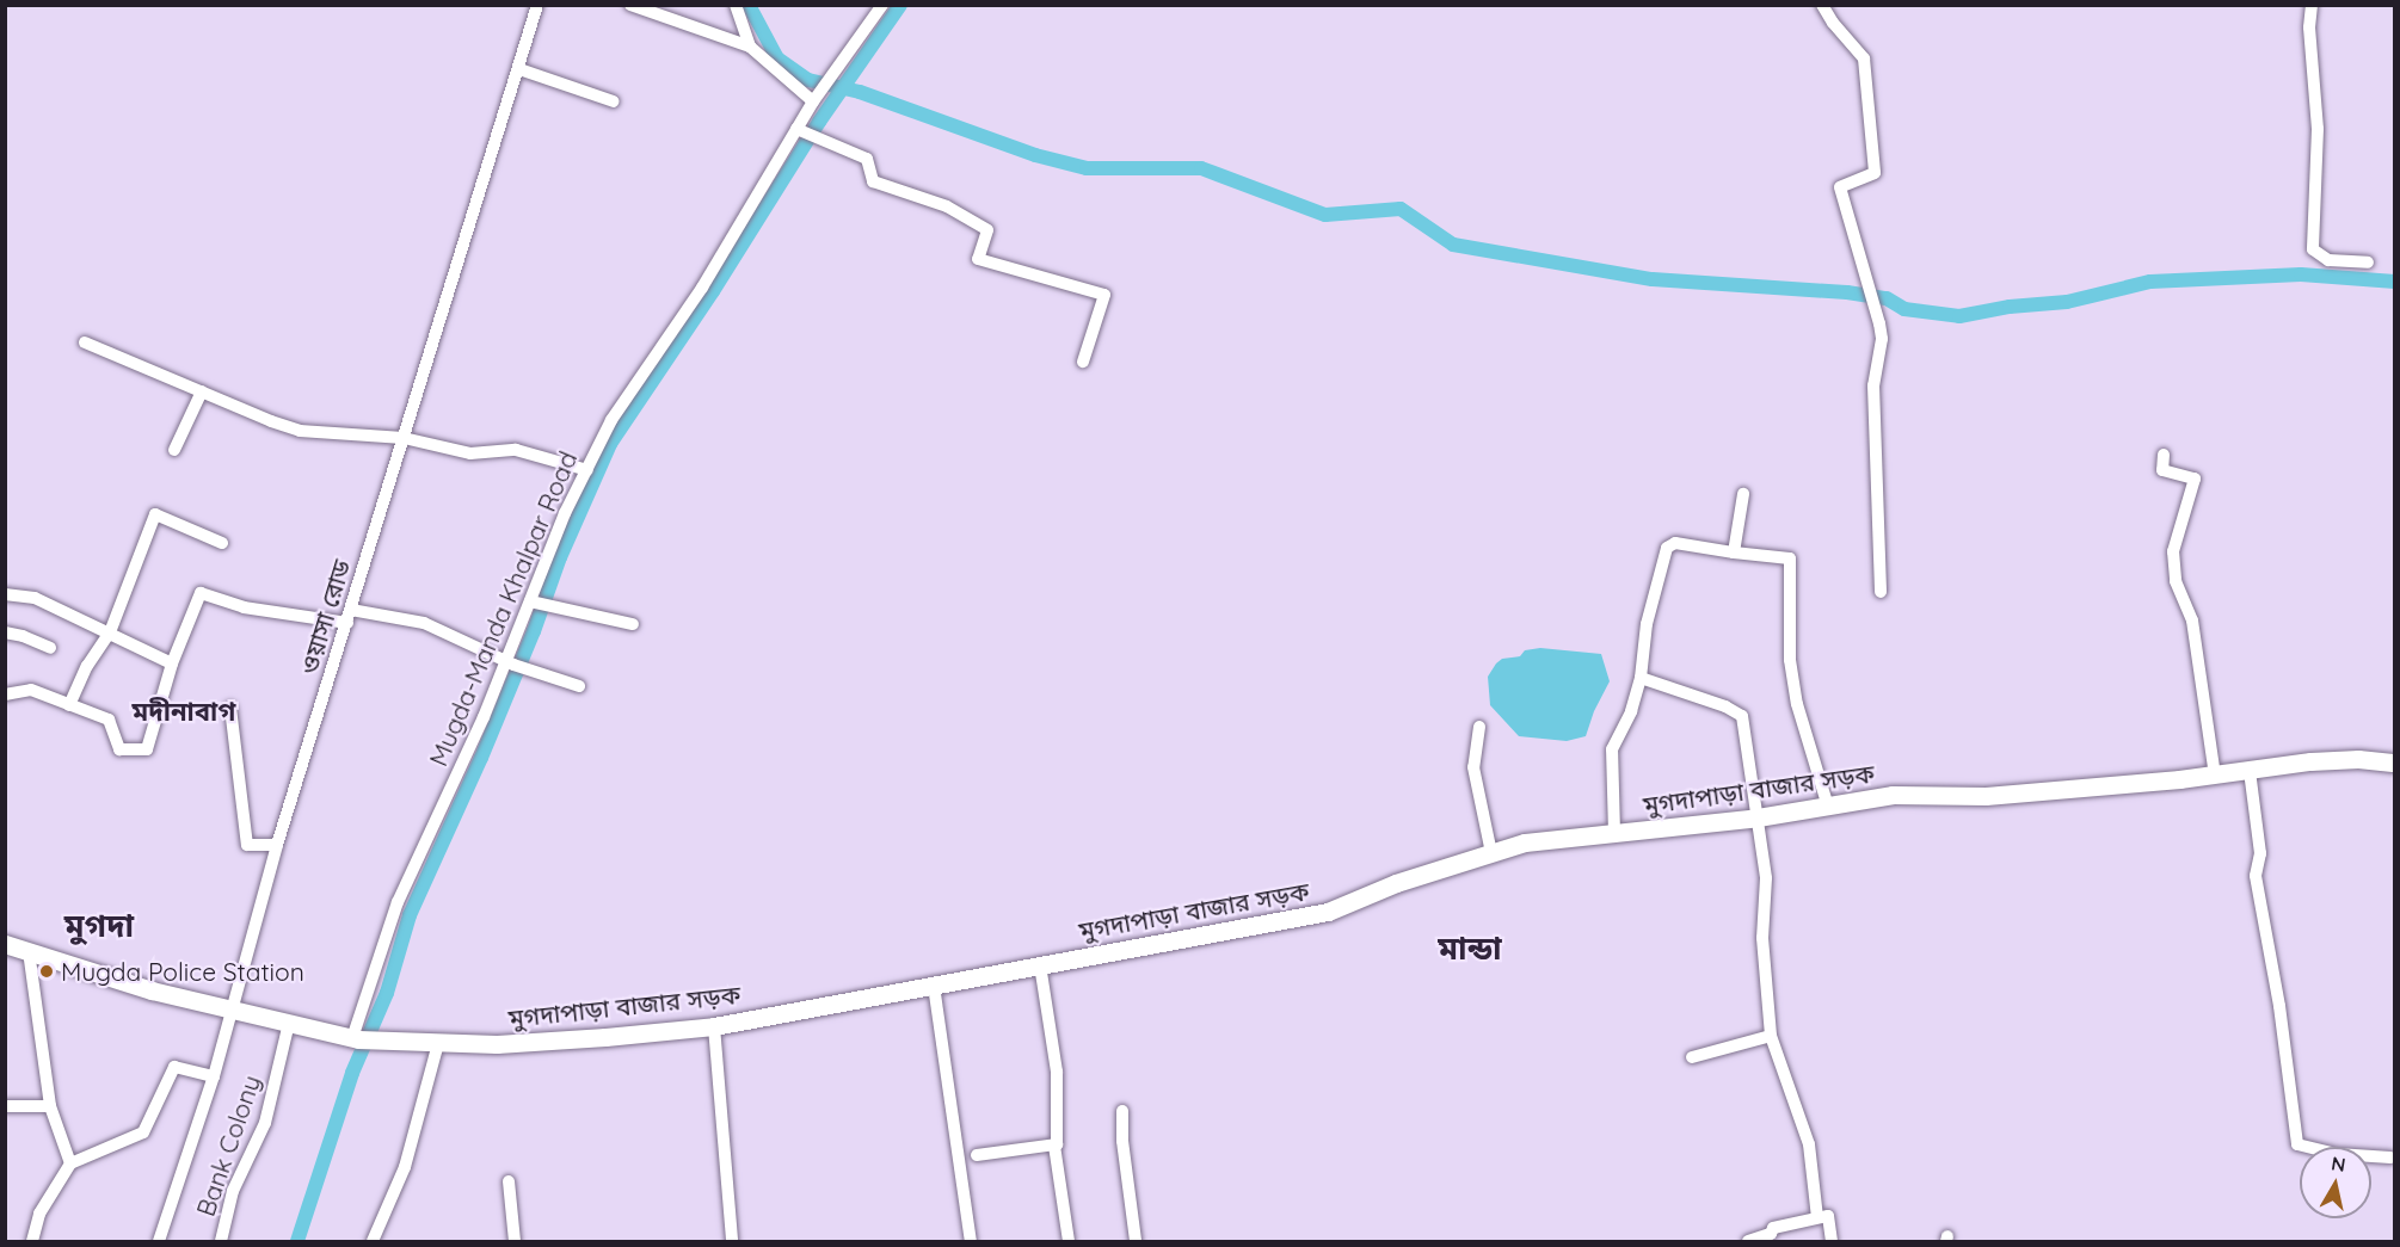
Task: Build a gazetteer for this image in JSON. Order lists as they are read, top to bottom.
{
  "streets": {
    "street": [
      "Mugda-Manda Khalpar Road",
      "ওয়াসা রোড",
      "মুগদাপাড়া বাজার সড়ক",
      "Bank Colony"
    ]
  },
  "crossings": [
    ["Mugda-Manda Khalpar Road", "মুগদাপাড়া বাজার সড়ক"],
    ["ওয়াসা রোড", "মুগদাপাড়া বাজার সড়ক"],
    ["মুগদাপাড়া বাজার সড়ক", "Bank Colony"]
  ],
  "districts": ["মদীনাবাগ", "মুগদা", "মান্ডা"],
  "places": ["Mugda Police Station"],
  "north": "top"
}
